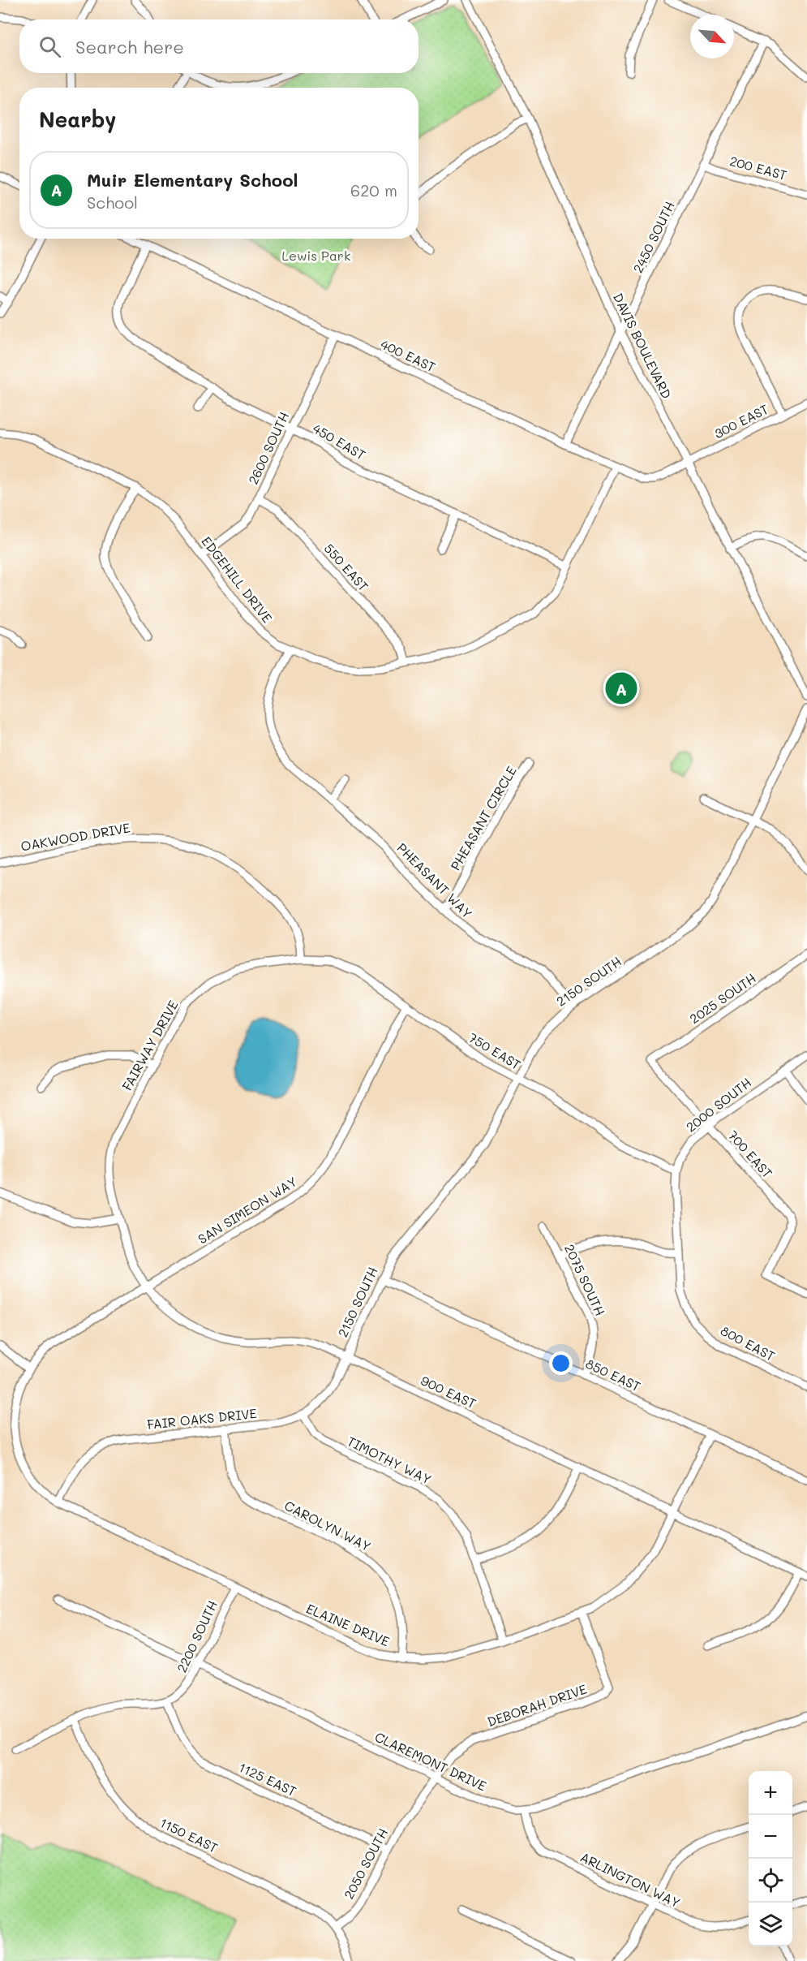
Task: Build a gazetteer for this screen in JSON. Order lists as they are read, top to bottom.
{
  "streets": {
    "street": [
      "200 EAST",
      "2450 SOUTH",
      "DAVIS BOULEVARD",
      "400 EAST",
      "300 EAST",
      "450 EAST",
      "2600 SOUTH",
      "550 EAST",
      "EDGEHILL DRIVE",
      "PHEASANT CIRCLE",
      "OAKWOOD DRIVE",
      "PHEASANT WAY",
      "2150 SOUTH",
      "2025 SOUTH",
      "FAIRWAY DRIVE",
      "750 EAST",
      "2000 SOUTH",
      "700 EAST",
      "SAN SIMEON WAY",
      "2075 SOUTH",
      "800 EAST",
      "850 EAST",
      "900 EAST",
      "FAIR OAKS DRIVE",
      "TIMOTHY WAY",
      "CAROLYN WAY",
      "ELAINE DRIVE",
      "2200 SOUTH",
      "DEBORAH DRIVE",
      "CLAREMONT DRIVE",
      "1125 EAST",
      "1150 EAST",
      "2050 SOUTH",
      "ARLINGTON WAY"
    ]
  },
  "crossings": [
    ["200 EAST", "2450 SOUTH"],
    ["2450 SOUTH", "DAVIS BOULEVARD"],
    ["2450 SOUTH", "400 EAST"],
    ["DAVIS BOULEVARD", "400 EAST"],
    ["DAVIS BOULEVARD", "300 EAST"],
    ["400 EAST", "300 EAST"],
    ["400 EAST", "450 EAST"],
    ["400 EAST", "2600 SOUTH"],
    ["400 EAST", "EDGEHILL DRIVE"],
    ["450 EAST", "2600 SOUTH"],
    ["450 EAST", "EDGEHILL DRIVE"],
    ["2600 SOUTH", "550 EAST"],
    ["2600 SOUTH", "EDGEHILL DRIVE"],
    ["550 EAST", "EDGEHILL DRIVE"],
    ["EDGEHILL DRIVE", "PHEASANT WAY"],
    ["PHEASANT CIRCLE", "PHEASANT WAY"],
    ["OAKWOOD DRIVE", "FAIRWAY DRIVE"],
    ["OAKWOOD DRIVE", "750 EAST"],
    ["PHEASANT WAY", "2150 SOUTH"],
    ["2150 SOUTH", "750 EAST"],
    ["2150 SOUTH", "850 EAST"],
    ["2150 SOUTH", "900 EAST"],
    ["2150 SOUTH", "FAIR OAKS DRIVE"],
    ["2025 SOUTH", "700 EAST"],
    ["FAIRWAY DRIVE", "750 EAST"],
    ["FAIRWAY DRIVE", "900 EAST"],
    ["750 EAST", "2000 SOUTH"],
    ["750 EAST", "SAN SIMEON WAY"],
    ["2000 SOUTH", "700 EAST"],
    ["2000 SOUTH", "800 EAST"],
    ["SAN SIMEON WAY", "900 EAST"],
    ["SAN SIMEON WAY", "ELAINE DRIVE"],
    ["2075 SOUTH", "850 EAST"],
    ["850 EAST", "ELAINE DRIVE"],
    ["900 EAST", "FAIR OAKS DRIVE"],
    ["900 EAST", "ELAINE DRIVE"],
    ["FAIR OAKS DRIVE", "TIMOTHY WAY"],
    ["FAIR OAKS DRIVE", "CAROLYN WAY"],
    ["FAIR OAKS DRIVE", "ELAINE DRIVE"],
    ["TIMOTHY WAY", "ELAINE DRIVE"],
    ["CAROLYN WAY", "ELAINE DRIVE"],
    ["ELAINE DRIVE", "2200 SOUTH"],
    ["ELAINE DRIVE", "DEBORAH DRIVE"],
    ["2200 SOUTH", "CLAREMONT DRIVE"],
    ["2200 SOUTH", "1125 EAST"],
    ["DEBORAH DRIVE", "CLAREMONT DRIVE"],
    ["DEBORAH DRIVE", "2050 SOUTH"],
    ["CLAREMONT DRIVE", "2050 SOUTH"],
    ["CLAREMONT DRIVE", "ARLINGTON WAY"],
    ["1125 EAST", "2050 SOUTH"],
    ["1150 EAST", "2050 SOUTH"]
  ],
  "parks": ["Lewis Park"],
  "north": "bottom right",
  "page": {
    "search": "Search here",
    "heading": "Nearby",
    "list": [
      {
        "mark": "A",
        "name": "Muir Elementary School",
        "note": "School",
        "value": "620 m"
      }
    ],
    "pins": "A",
    "map_buttons": ["+", "−"]
  }
}
